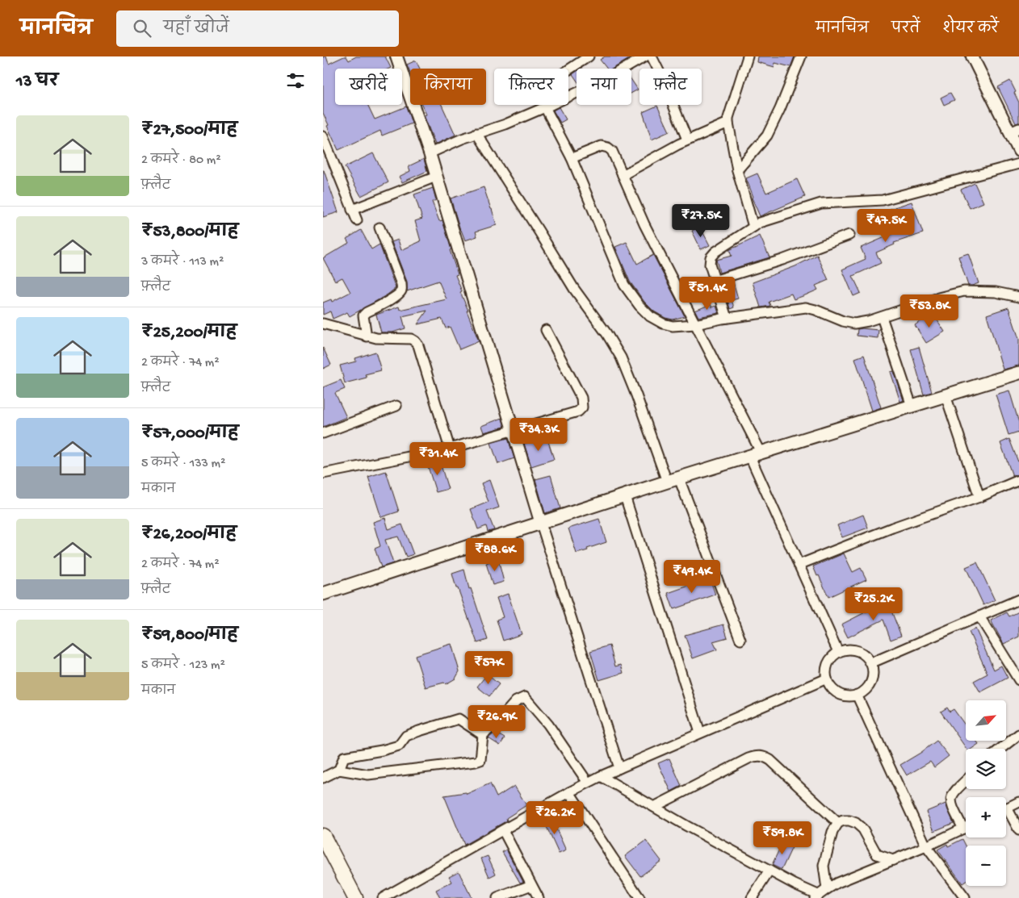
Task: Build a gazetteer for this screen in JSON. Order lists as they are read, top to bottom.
{
  "north": "top right",
  "page": {
    "header": "मानचित्र",
    "search": "यहाँ खोजें",
    "nav": ["मानचित्र", "परतें", "शेयर करें"],
    "heading": "13 घर",
    "chip": [
      "खरीदें",
      "किराया",
      "फ़िल्टर",
      "नया",
      "फ़्लैट"
    ],
    "list": [
      {
        "name": "₹27,500/माह",
        "note": "2 कमरे · 80 m² · फ़्लैट"
      },
      {
        "name": "₹53,800/माह",
        "note": "3 कमरे · 113 m² · फ़्लैट"
      },
      {
        "name": "₹25,200/माह",
        "note": "2 कमरे · 74 m² · फ़्लैट"
      },
      {
        "name": "₹57,000/माह",
        "note": "5 कमरे · 133 m² · मकान"
      },
      {
        "name": "₹26,200/माह",
        "note": "2 कमरे · 74 m² · फ़्लैट"
      },
      {
        "name": "₹59,800/माह",
        "note": "5 कमरे · 123 m² · मकान"
      }
    ],
    "price": [
      "₹27.5K",
      "₹47.5K",
      "₹51.4K",
      "₹53.8K",
      "₹34.3K",
      "₹31.4K",
      "₹88.6K",
      "₹49.4K",
      "₹25.2K",
      "₹57K",
      "₹26.9K",
      "₹26.2K",
      "₹59.8K"
    ],
    "map_buttons": ["+", "−"]
  }
}
